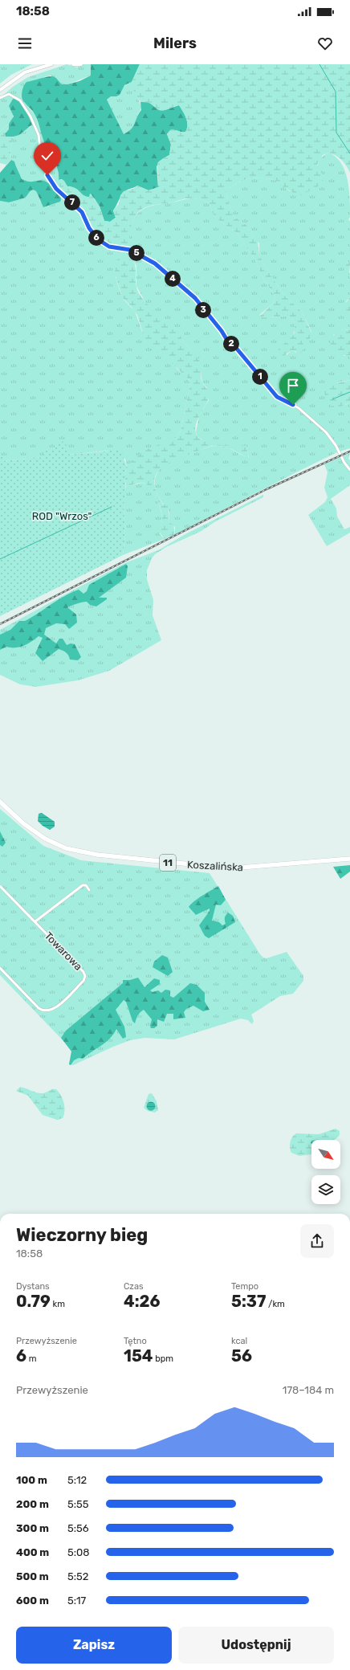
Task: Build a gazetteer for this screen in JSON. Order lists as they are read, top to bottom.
{
  "streets": {
    "highway": ["11", "Koszalińska"],
    "street": ["Towarowa"]
  },
  "parks": ["ROD \"Wrzos\""],
  "north": "bottom right",
  "page": {
    "status": "18:58",
    "header": "Milers",
    "pins": [
      "7",
      "6",
      "5",
      "4",
      "3",
      "2",
      "1"
    ],
    "heading": ["Wieczorny bieg", "18:58"],
    "stats": [
      ["Dystans", "0.79 km"],
      ["Czas", "4:26"],
      ["Tempo", "5:37 /km"],
      ["Przewyższenie", "6 m"],
      ["Tętno", "154 bpm"],
      ["kcal", "56"]
    ],
    "chart": ["Przewyższenie", "178–184 m"],
    "list": [
      {
        "name": "100 m",
        "note": "5:12"
      },
      {
        "name": "200 m",
        "note": "5:55"
      },
      {
        "name": "300 m",
        "note": "5:56"
      },
      {
        "name": "400 m",
        "note": "5:08"
      },
      {
        "name": "500 m",
        "note": "5:52"
      },
      {
        "name": "600 m",
        "note": "5:17"
      }
    ],
    "buttons": ["Zapisz", "Udostępnij"]
  }
}
